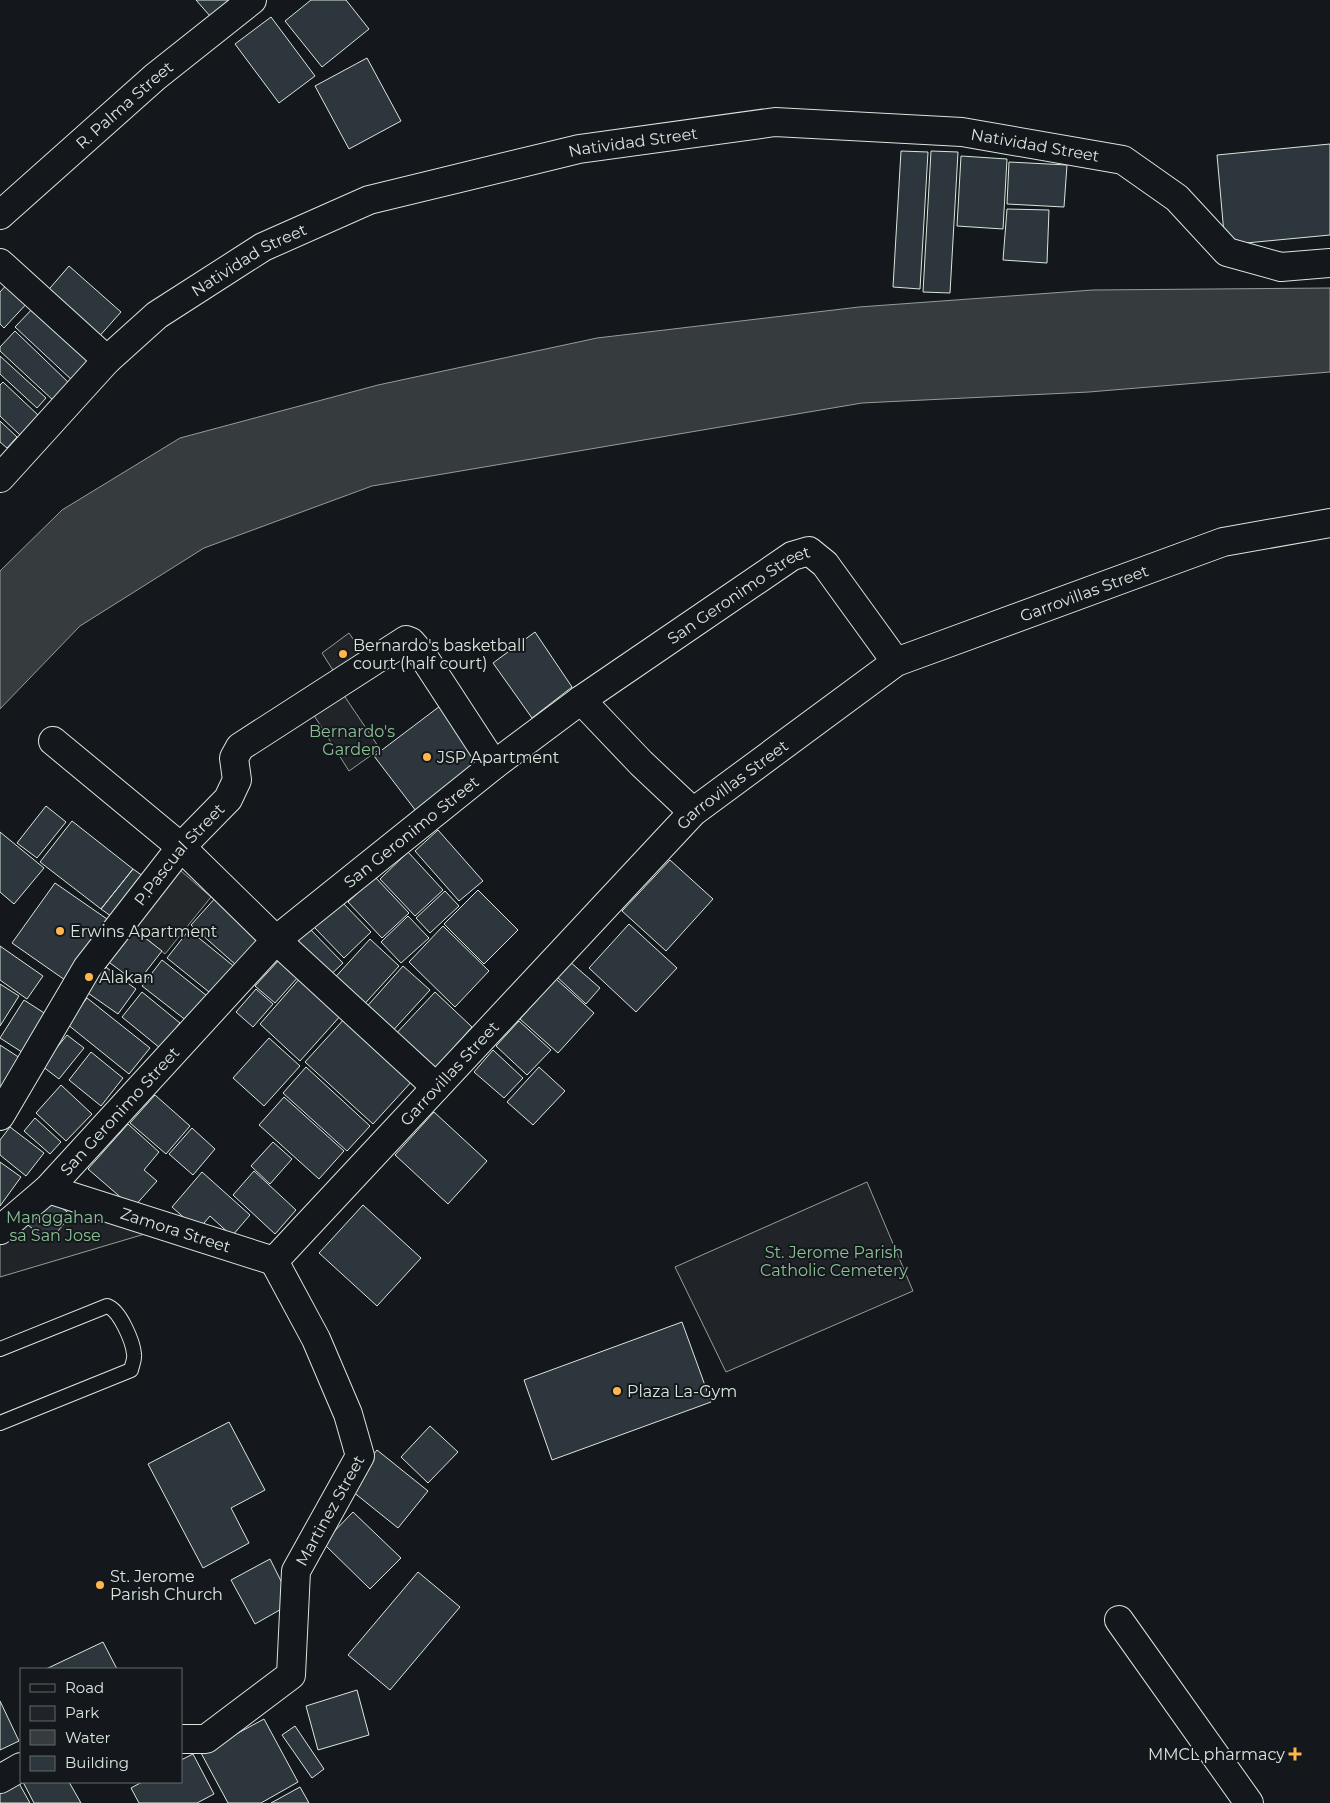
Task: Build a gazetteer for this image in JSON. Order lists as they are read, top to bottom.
{
  "streets": {
    "street": [
      "R. Palma Street",
      "Natividad Street",
      "Garrovillas Street",
      "San Geronimo Street",
      "P.Pascual Street",
      "Zamora Street",
      "Martinez Street"
    ]
  },
  "crossings": [
    ["Garrovillas Street", "San Geronimo Street"],
    ["Garrovillas Street", "Zamora Street"],
    ["Garrovillas Street", "Martinez Street"],
    ["San Geronimo Street", "P.Pascual Street"],
    ["San Geronimo Street", "Zamora Street"],
    ["Zamora Street", "Martinez Street"]
  ],
  "parks": ["Bernardo's Garden", "Manggahan sa San Jose", "St. Jerome Parish Catholic Cemetery"],
  "places": {
    "other": [
      "Bernardo's basketball court (half court)",
      "JSP Apartment",
      "Erwins Apartment",
      "Alakan",
      "Plaza La-Gym",
      "St. Jerome Parish Church"
    ],
    "health": ["MMCL pharmacy"]
  },
  "legend": [
    "Road",
    "Park",
    "Water",
    "Building"
  ]
}
